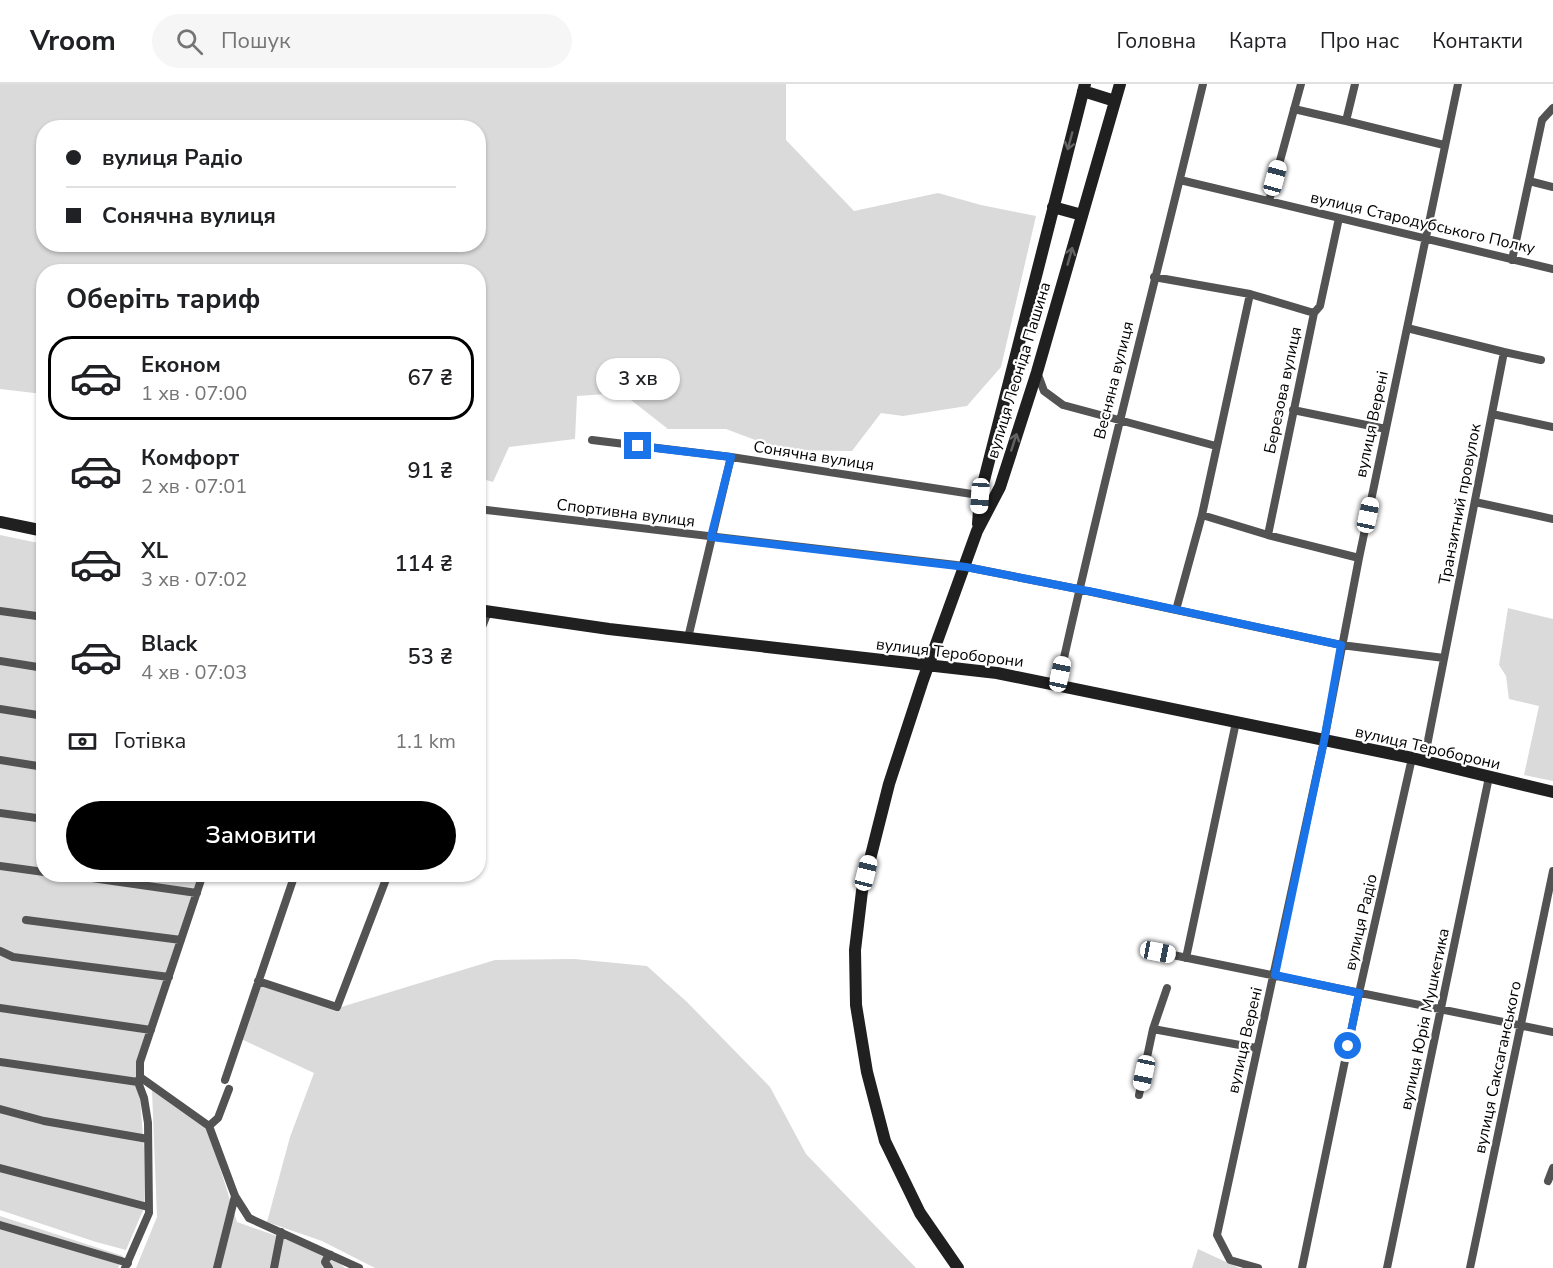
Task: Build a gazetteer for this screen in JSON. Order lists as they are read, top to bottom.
{
  "streets": {
    "main road": ["вулиця Леоніда Пашина", "вулиця Тероборони"],
    "street": [
      "вулиця Стародубського Полку",
      "Весняна вулиця",
      "Березова вулиця",
      "вулиця Верені",
      "Сонячна вулиця",
      "Транзитний провулок",
      "Спортивна вулиця",
      "вулиця Радіо",
      "вулиця Юрія Мушкетика",
      "вулиця Саксаганського"
    ]
  },
  "crossings": [
    ["вулиця Стародубського Полку", "Весняна вулиця"],
    ["вулиця Стародубського Полку", "Березова вулиця"],
    ["вулиця Стародубського Полку", "вулиця Верені"],
    ["вулиця Леоніда Пашина", "Сонячна вулиця"],
    ["Весняна вулиця", "Спортивна вулиця"],
    ["Весняна вулиця", "вулиця Тероборони"],
    ["вулиця Верені", "Спортивна вулиця"],
    ["вулиця Верені", "вулиця Тероборони"],
    ["Транзитний провулок", "Спортивна вулиця"],
    ["Транзитний провулок", "вулиця Тероборони"],
    ["Транзитний провулок", "вулиця Радіо"],
    ["вулиця Тероборони", "вулиця Радіо"],
    ["вулиця Тероборони", "вулиця Юрія Мушкетика"]
  ],
  "page": {
    "header": "Vroom",
    "search": "Пошук",
    "nav": [
      "Головна",
      "Карта",
      "Про нас",
      "Контакти"
    ],
    "banner": ["вулиця Радіо", "Сонячна вулиця"],
    "heading": "Оберіть тариф",
    "list": [
      {
        "name": "Економ",
        "note": "1 хв · 07:00",
        "value": "67 ₴"
      },
      {
        "name": "Комфорт",
        "note": "2 хв · 07:01",
        "value": "91 ₴"
      },
      {
        "name": "XL",
        "note": "3 хв · 07:02",
        "value": "114 ₴"
      },
      {
        "name": "Black",
        "note": "4 хв · 07:03",
        "value": "53 ₴"
      }
    ],
    "bubble": "3 хв",
    "pay": ["Готівка", "1.1 km"],
    "buttons": "Замовити"
  }
}
